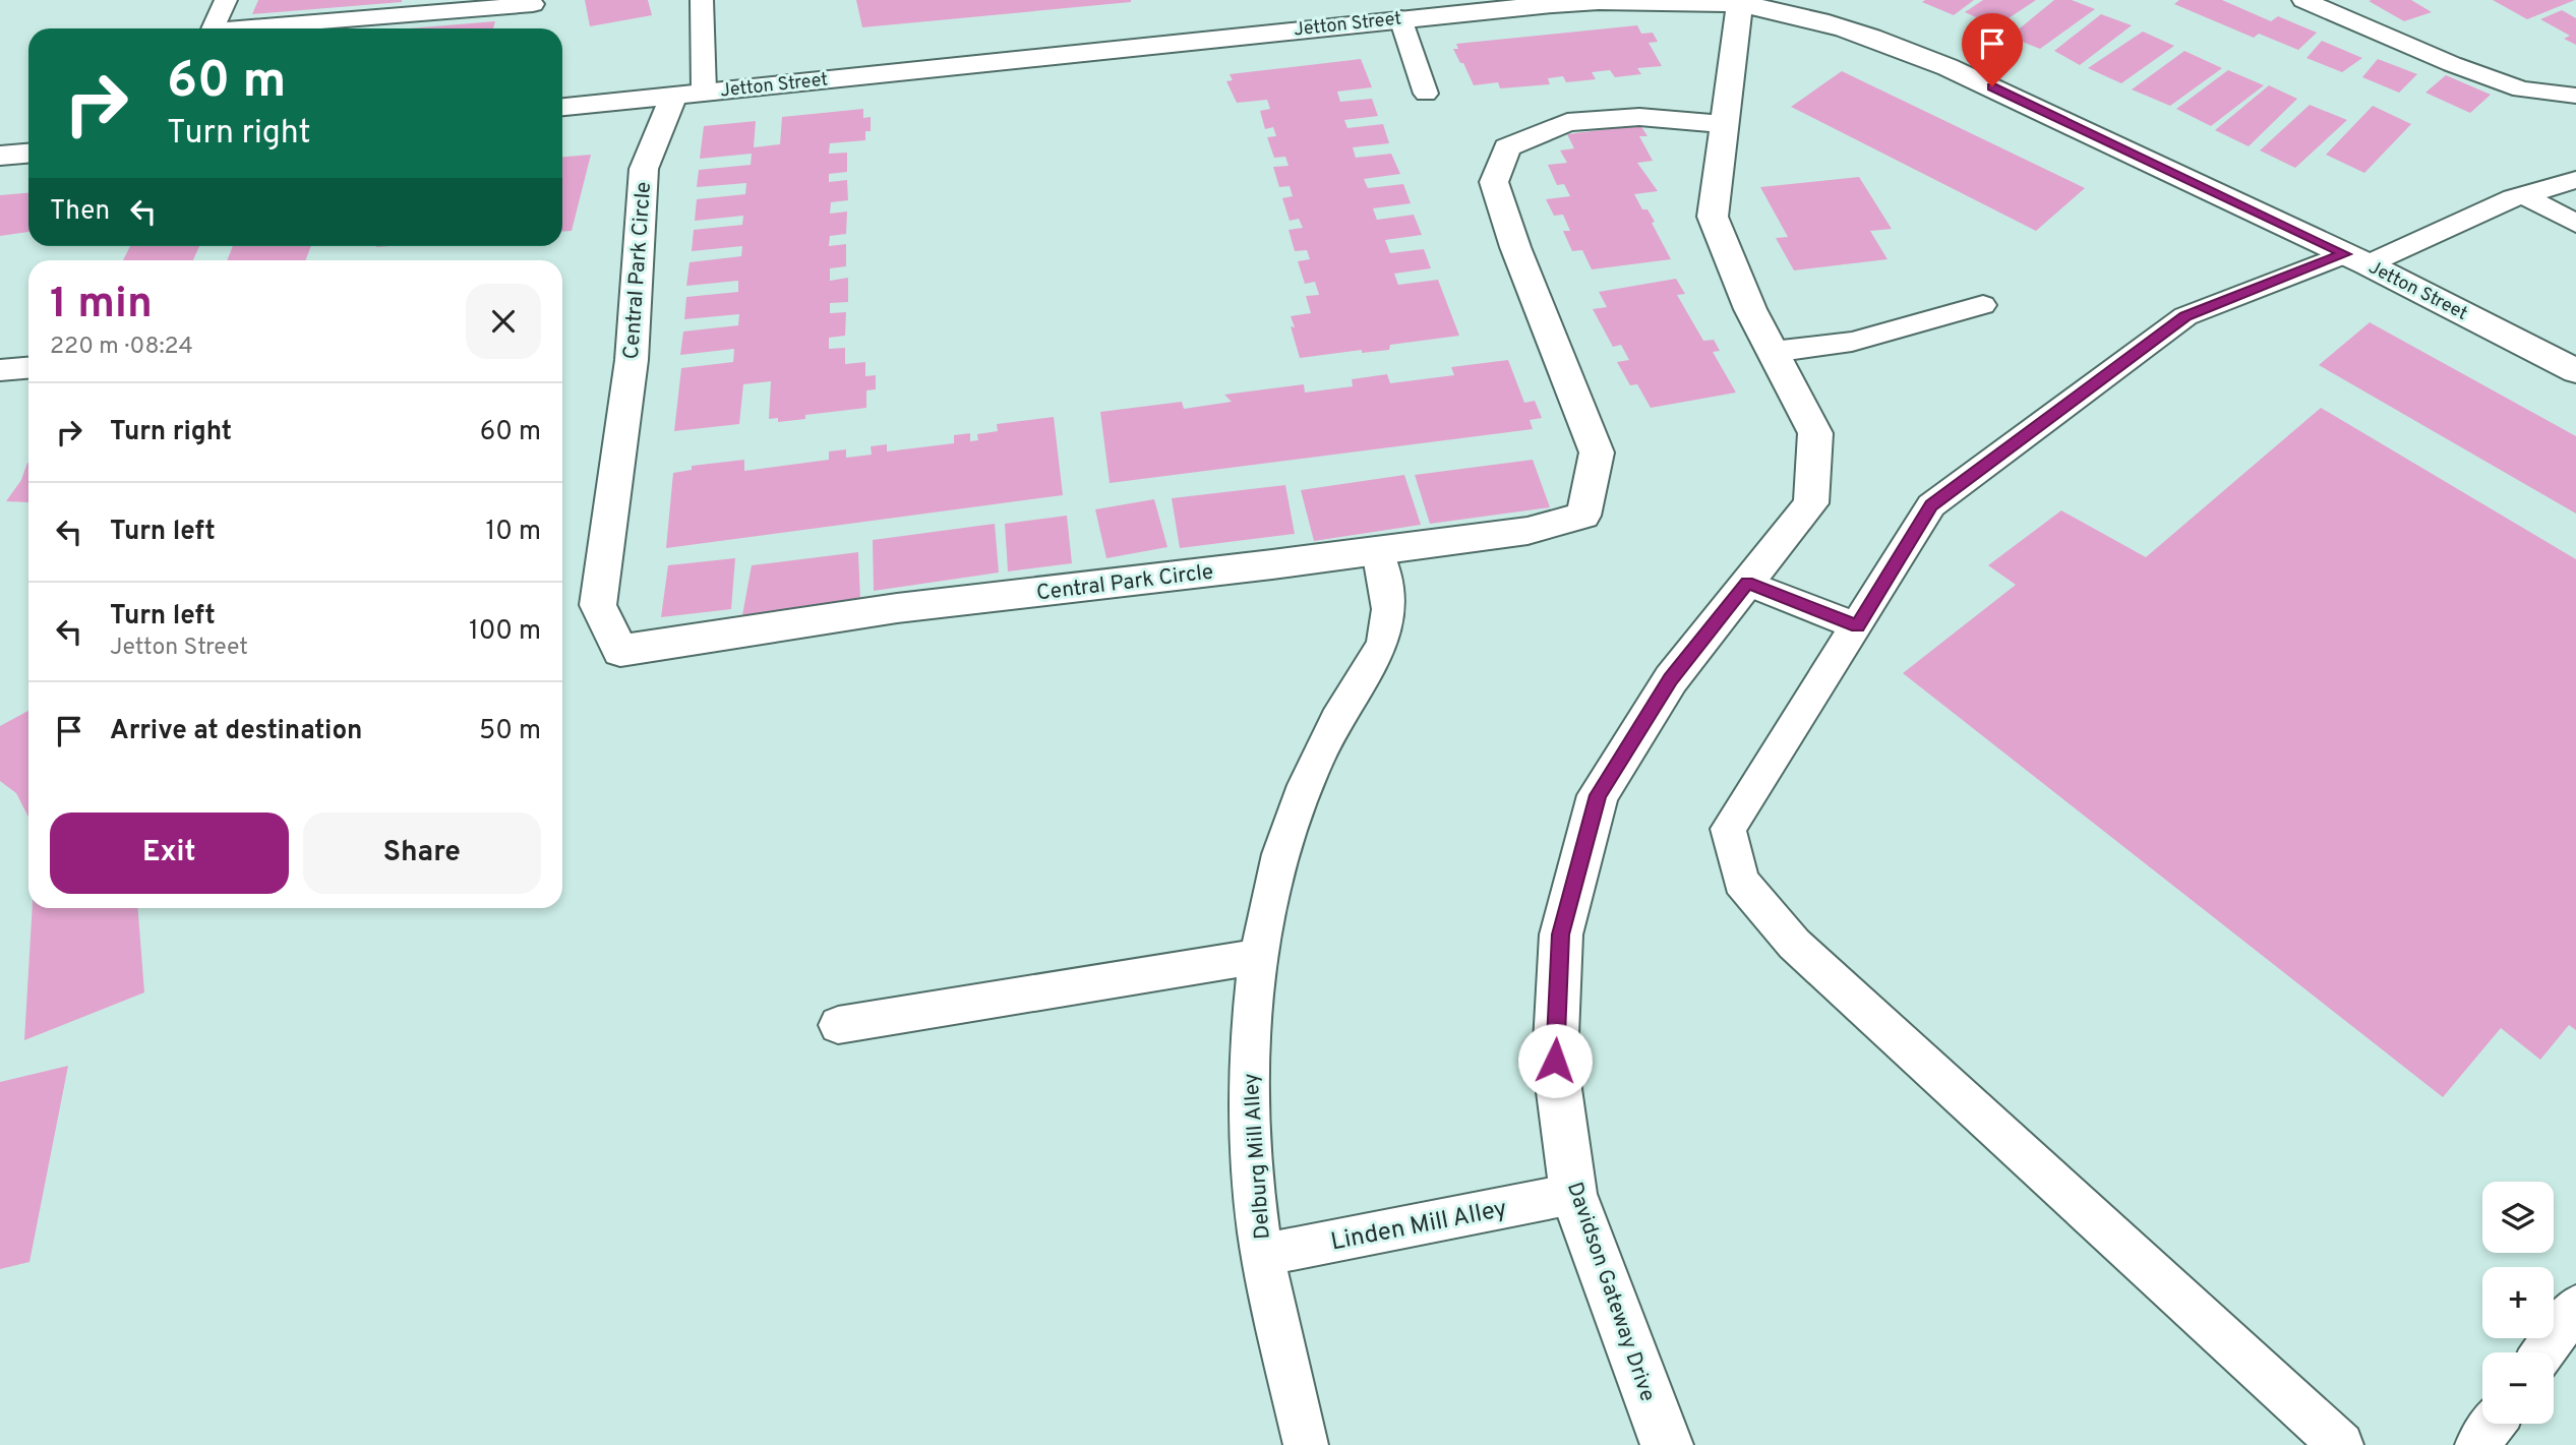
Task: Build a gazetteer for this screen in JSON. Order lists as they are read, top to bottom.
{
  "streets": {
    "street": ["Jetton Street", "Central Park Circle", "Davidson Gateway Drive"],
    "lane": ["Delburg Mill Alley", "Linden Mill Alley"]
  },
  "crossings": [
    ["Jetton Street", "Central Park Circle"],
    ["Jetton Street", "Davidson Gateway Drive"],
    ["Central Park Circle", "Delburg Mill Alley"],
    ["Central Park Circle", "Davidson Gateway Drive"],
    ["Delburg Mill Alley", "Linden Mill Alley"],
    ["Linden Mill Alley", "Davidson Gateway Drive"]
  ],
  "page": {
    "turn": ["60 m", "Turn right"],
    "then": "Then",
    "heading": ["1 min", "220 m · 08:24"],
    "list": [
      {
        "name": "Turn right",
        "value": "60 m"
      },
      {
        "name": "Turn left",
        "value": "10 m"
      },
      {
        "name": "Turn left",
        "note": "Jetton Street",
        "value": "100 m"
      },
      {
        "name": "Arrive at destination",
        "value": "50 m"
      }
    ],
    "buttons": ["Exit", "Share"],
    "map_buttons": ["+", "−"]
  }
}
